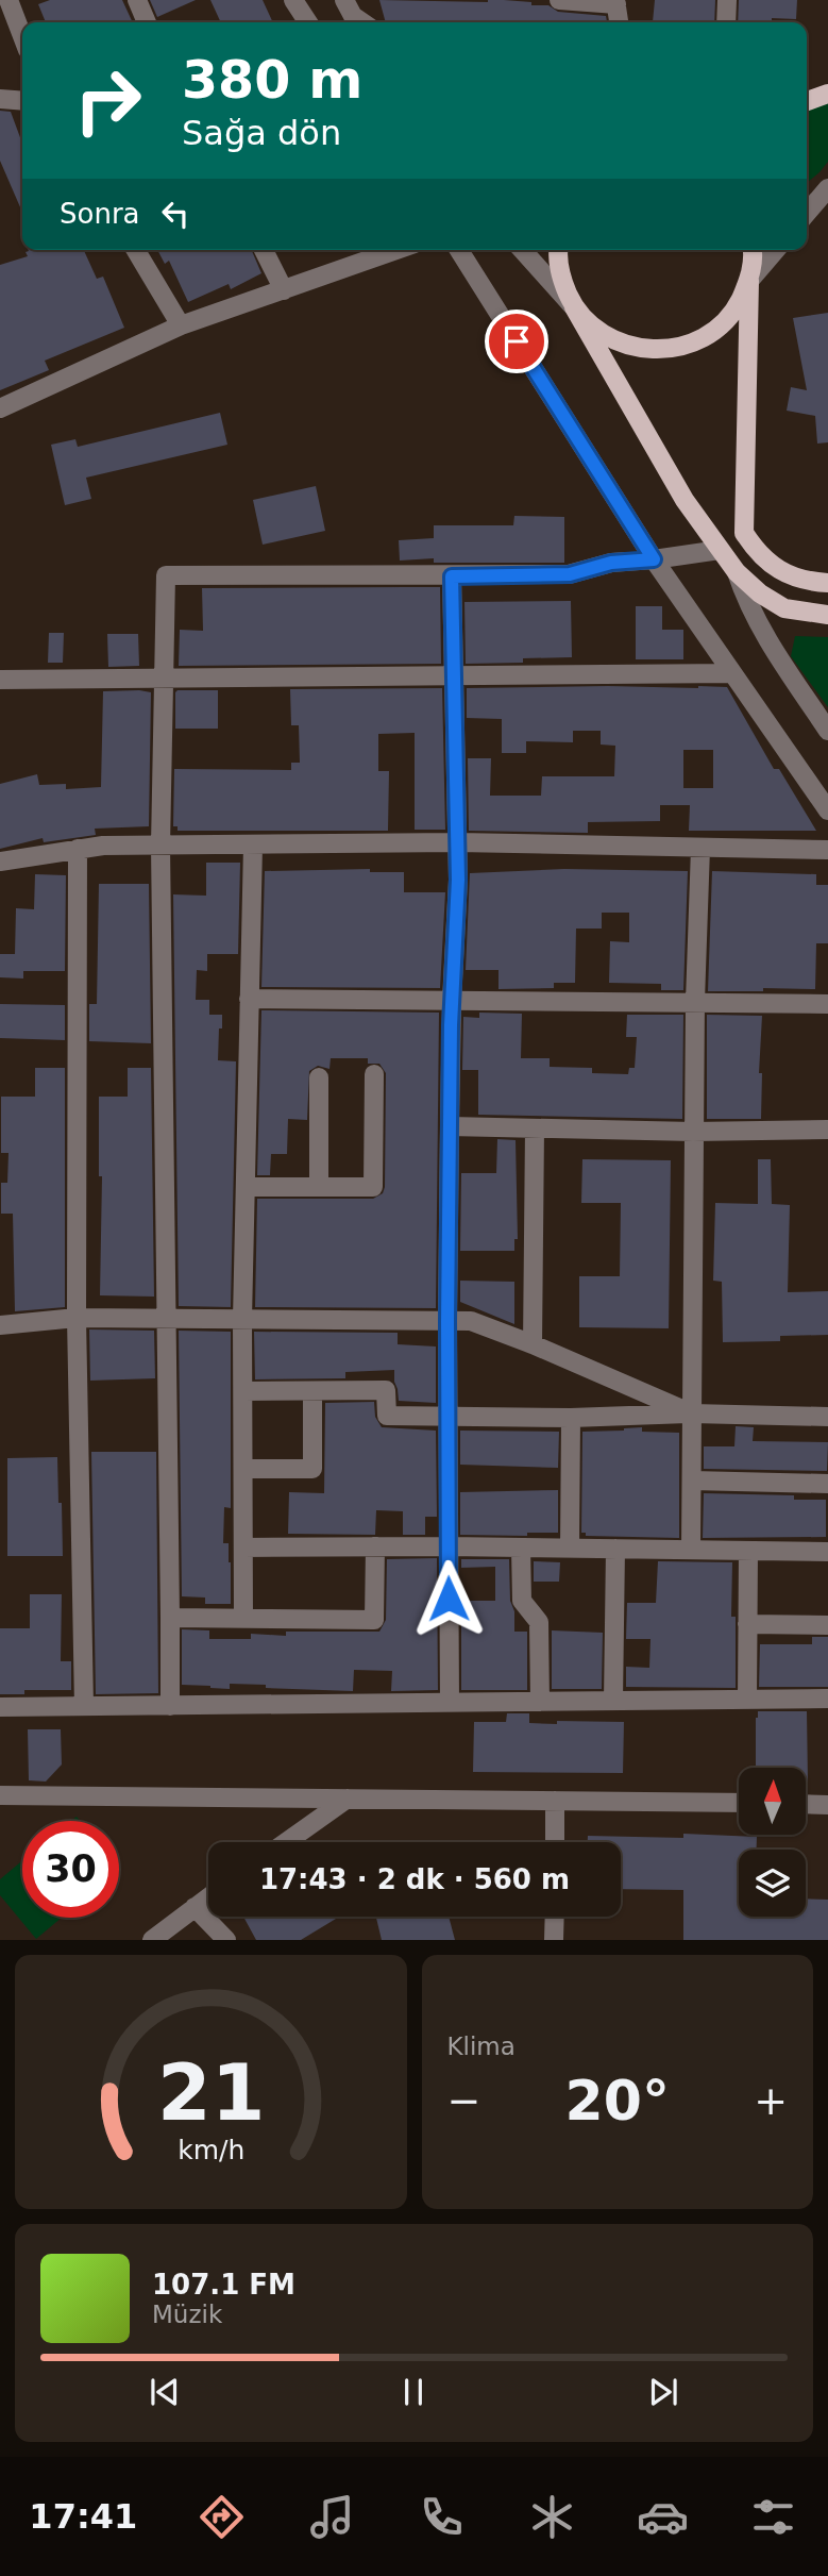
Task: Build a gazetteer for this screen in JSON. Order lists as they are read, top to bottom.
{
  "north": "top",
  "page": {
    "turn": ["380 m", "Sağa dön"],
    "then": "Sonra",
    "limit": "30",
    "trip": "17:43 · 2 dk · 560 m",
    "tile": "Klima",
    "heat": ["−", "20°", "+"],
    "song": ["107.1 FM", "Müzik"],
    "tabs": "17:41",
    "gauge": ["21", "km/h"]
  }
}
